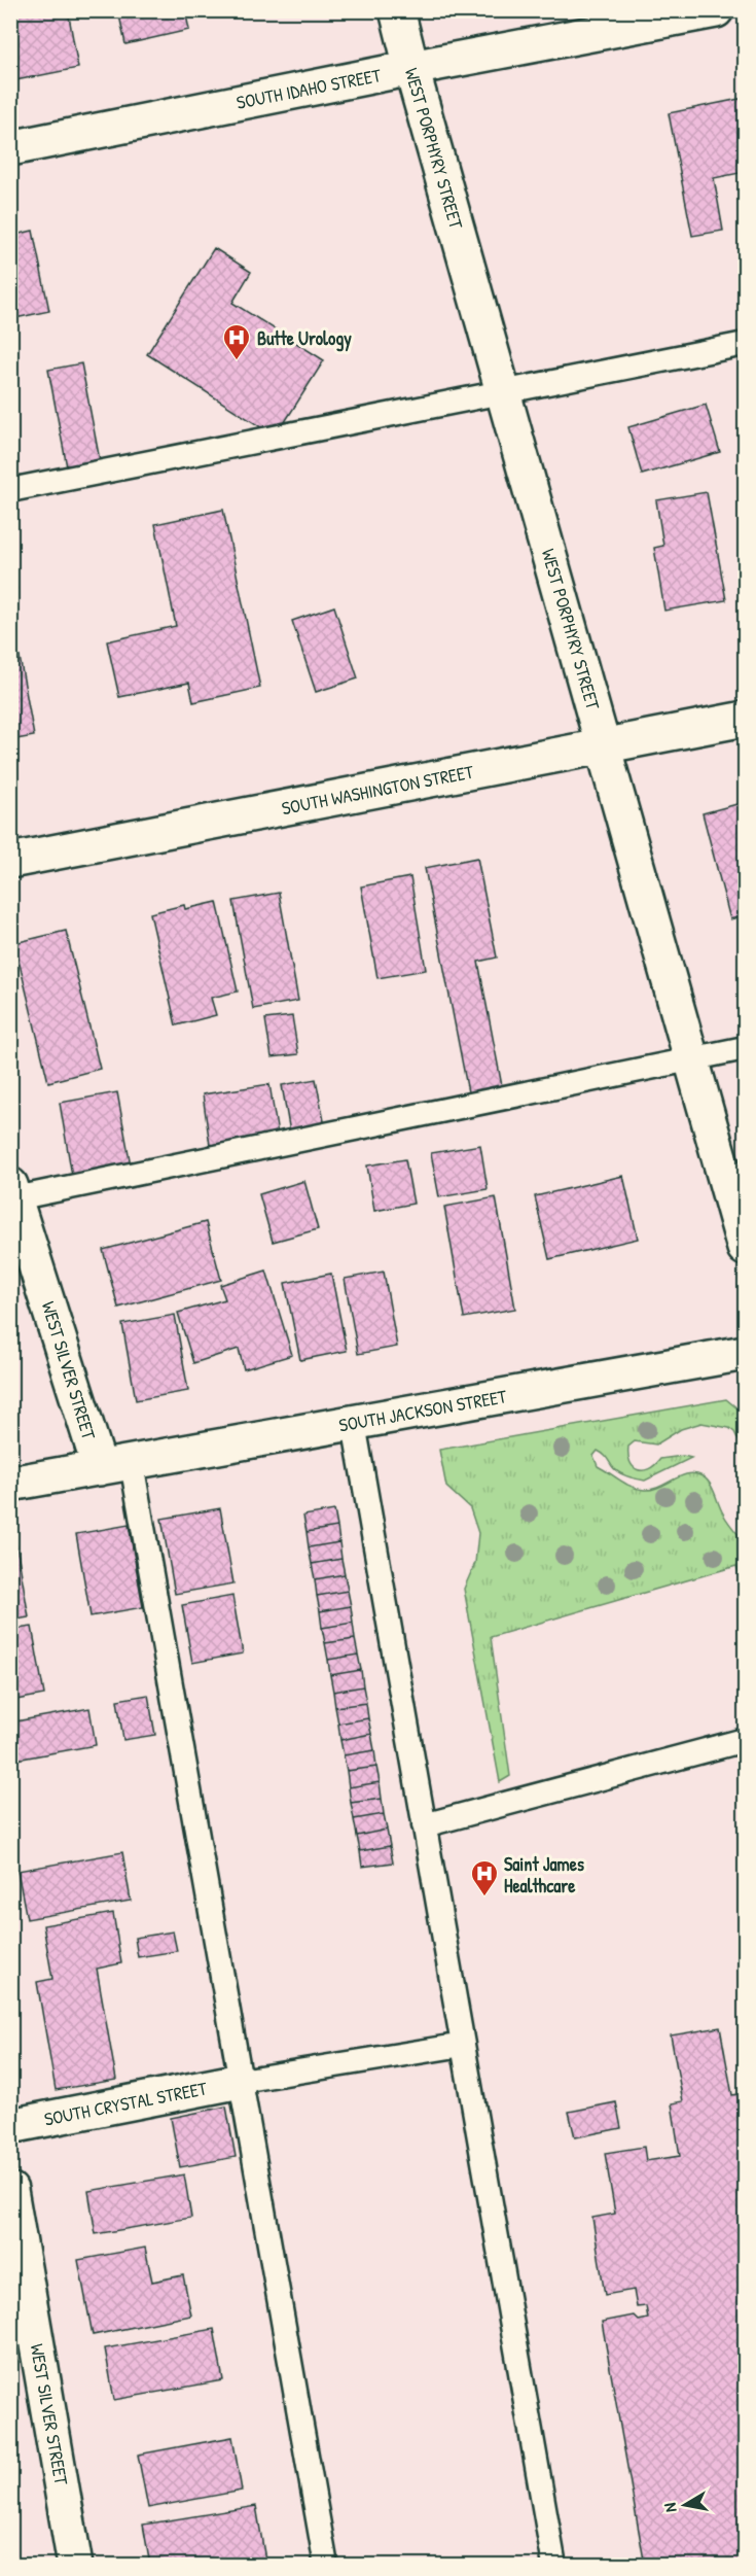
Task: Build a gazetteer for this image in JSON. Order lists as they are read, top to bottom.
{
  "streets": {
    "street": [
      "SOUTH IDAHO STREET",
      "WEST PORPHYRY STREET",
      "SOUTH WASHINGTON STREET",
      "WEST SILVER STREET",
      "SOUTH JACKSON STREET",
      "SOUTH CRYSTAL STREET"
    ]
  },
  "crossings": [
    ["SOUTH IDAHO STREET", "WEST PORPHYRY STREET"],
    ["WEST PORPHYRY STREET", "SOUTH WASHINGTON STREET"],
    ["WEST SILVER STREET", "SOUTH JACKSON STREET"]
  ],
  "places": {
    "hospital": ["Butte Urology", "Saint James Healthcare"]
  },
  "north": "left"
}
